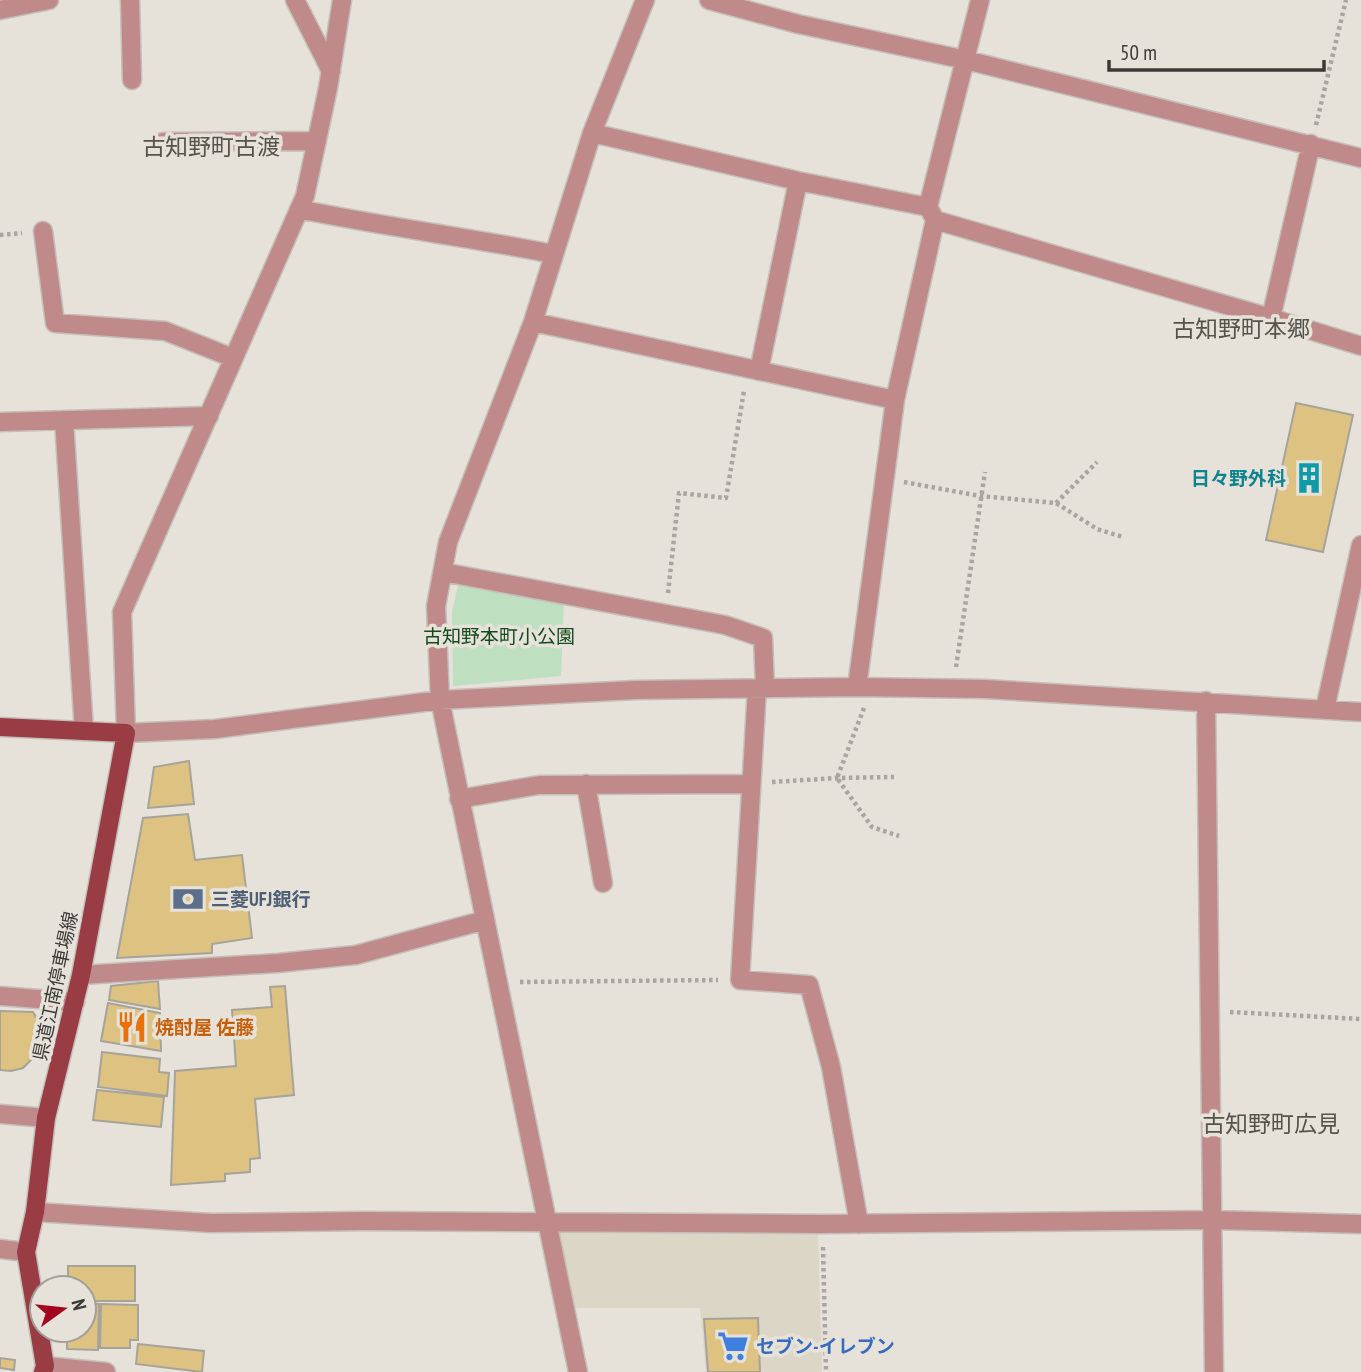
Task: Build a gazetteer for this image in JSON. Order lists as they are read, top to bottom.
{
  "streets": {
    "main road": ["県道江南停車場線"]
  },
  "districts": ["古知野町古渡", "古知野町本郷", "古知野町広見"],
  "parks": ["古知野本町小公園"],
  "places": {
    "building": ["日々野外科"],
    "bank": ["三菱UFJ銀行"],
    "restaurant": ["焼酎屋 佐藤"],
    "supermarket": ["セブン-イレブン"]
  },
  "scale_bar": "50 m",
  "north": "right"
}
